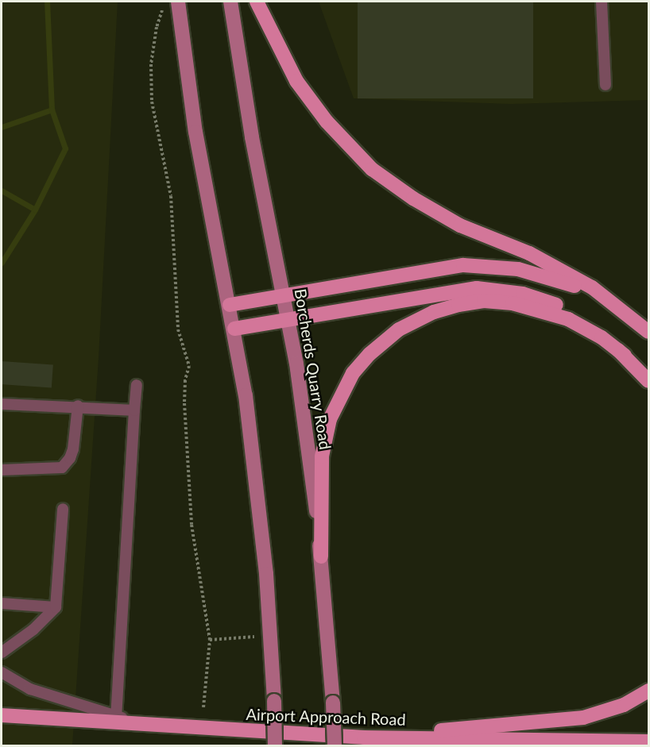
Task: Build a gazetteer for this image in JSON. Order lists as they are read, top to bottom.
{
  "streets": {
    "main road": ["Borcherds Quarry Road", "Airport Approach Road"]
  }
}
